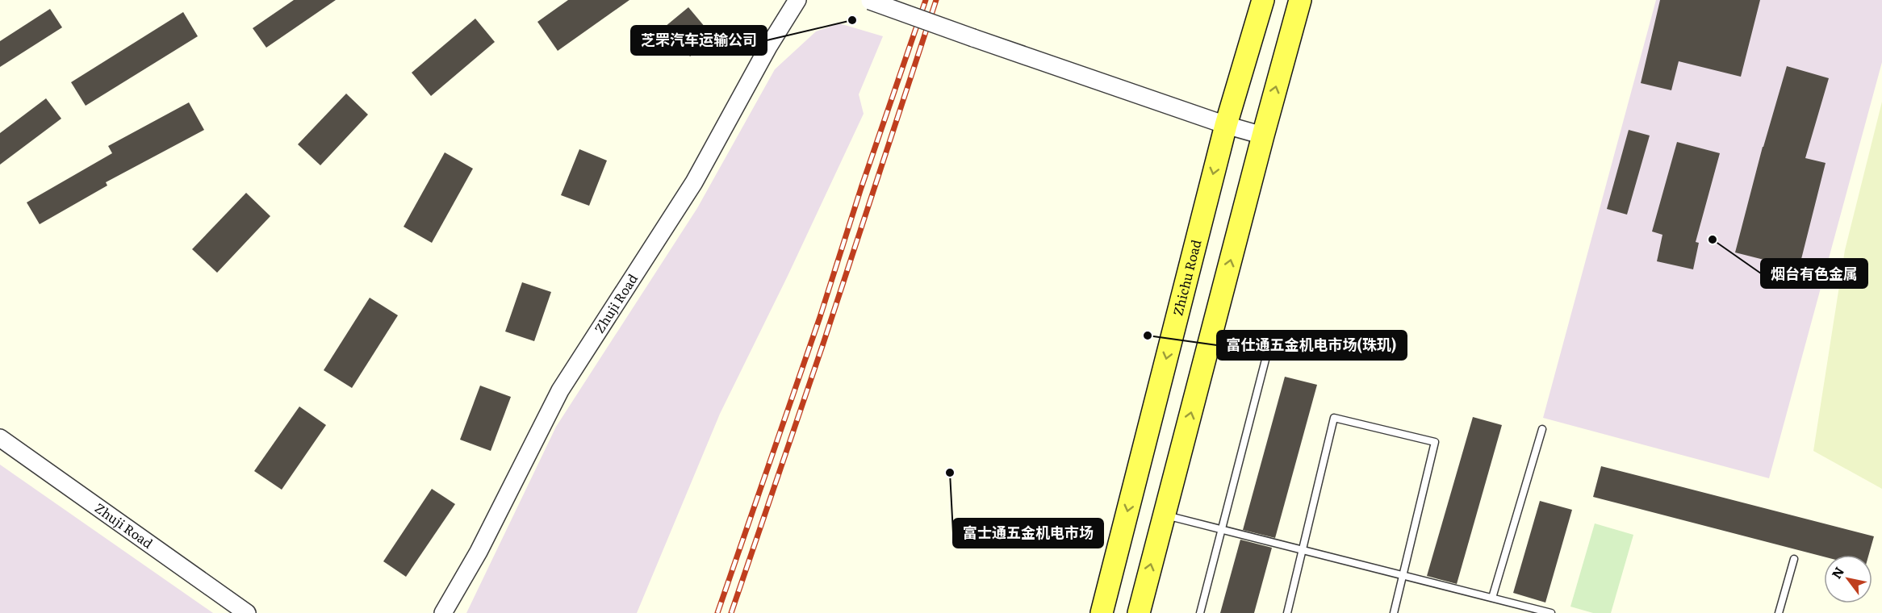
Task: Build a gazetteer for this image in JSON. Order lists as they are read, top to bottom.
{
  "streets": {
    "main road": ["Zhichu Road"],
    "street": ["Zhuji Road"]
  },
  "places": [
    "芝罘汽车运输公司",
    "烟台有色金属",
    "富仕通五金机电市场(珠玑)",
    "富士通五金机电市场"
  ],
  "north": "top left"
}
